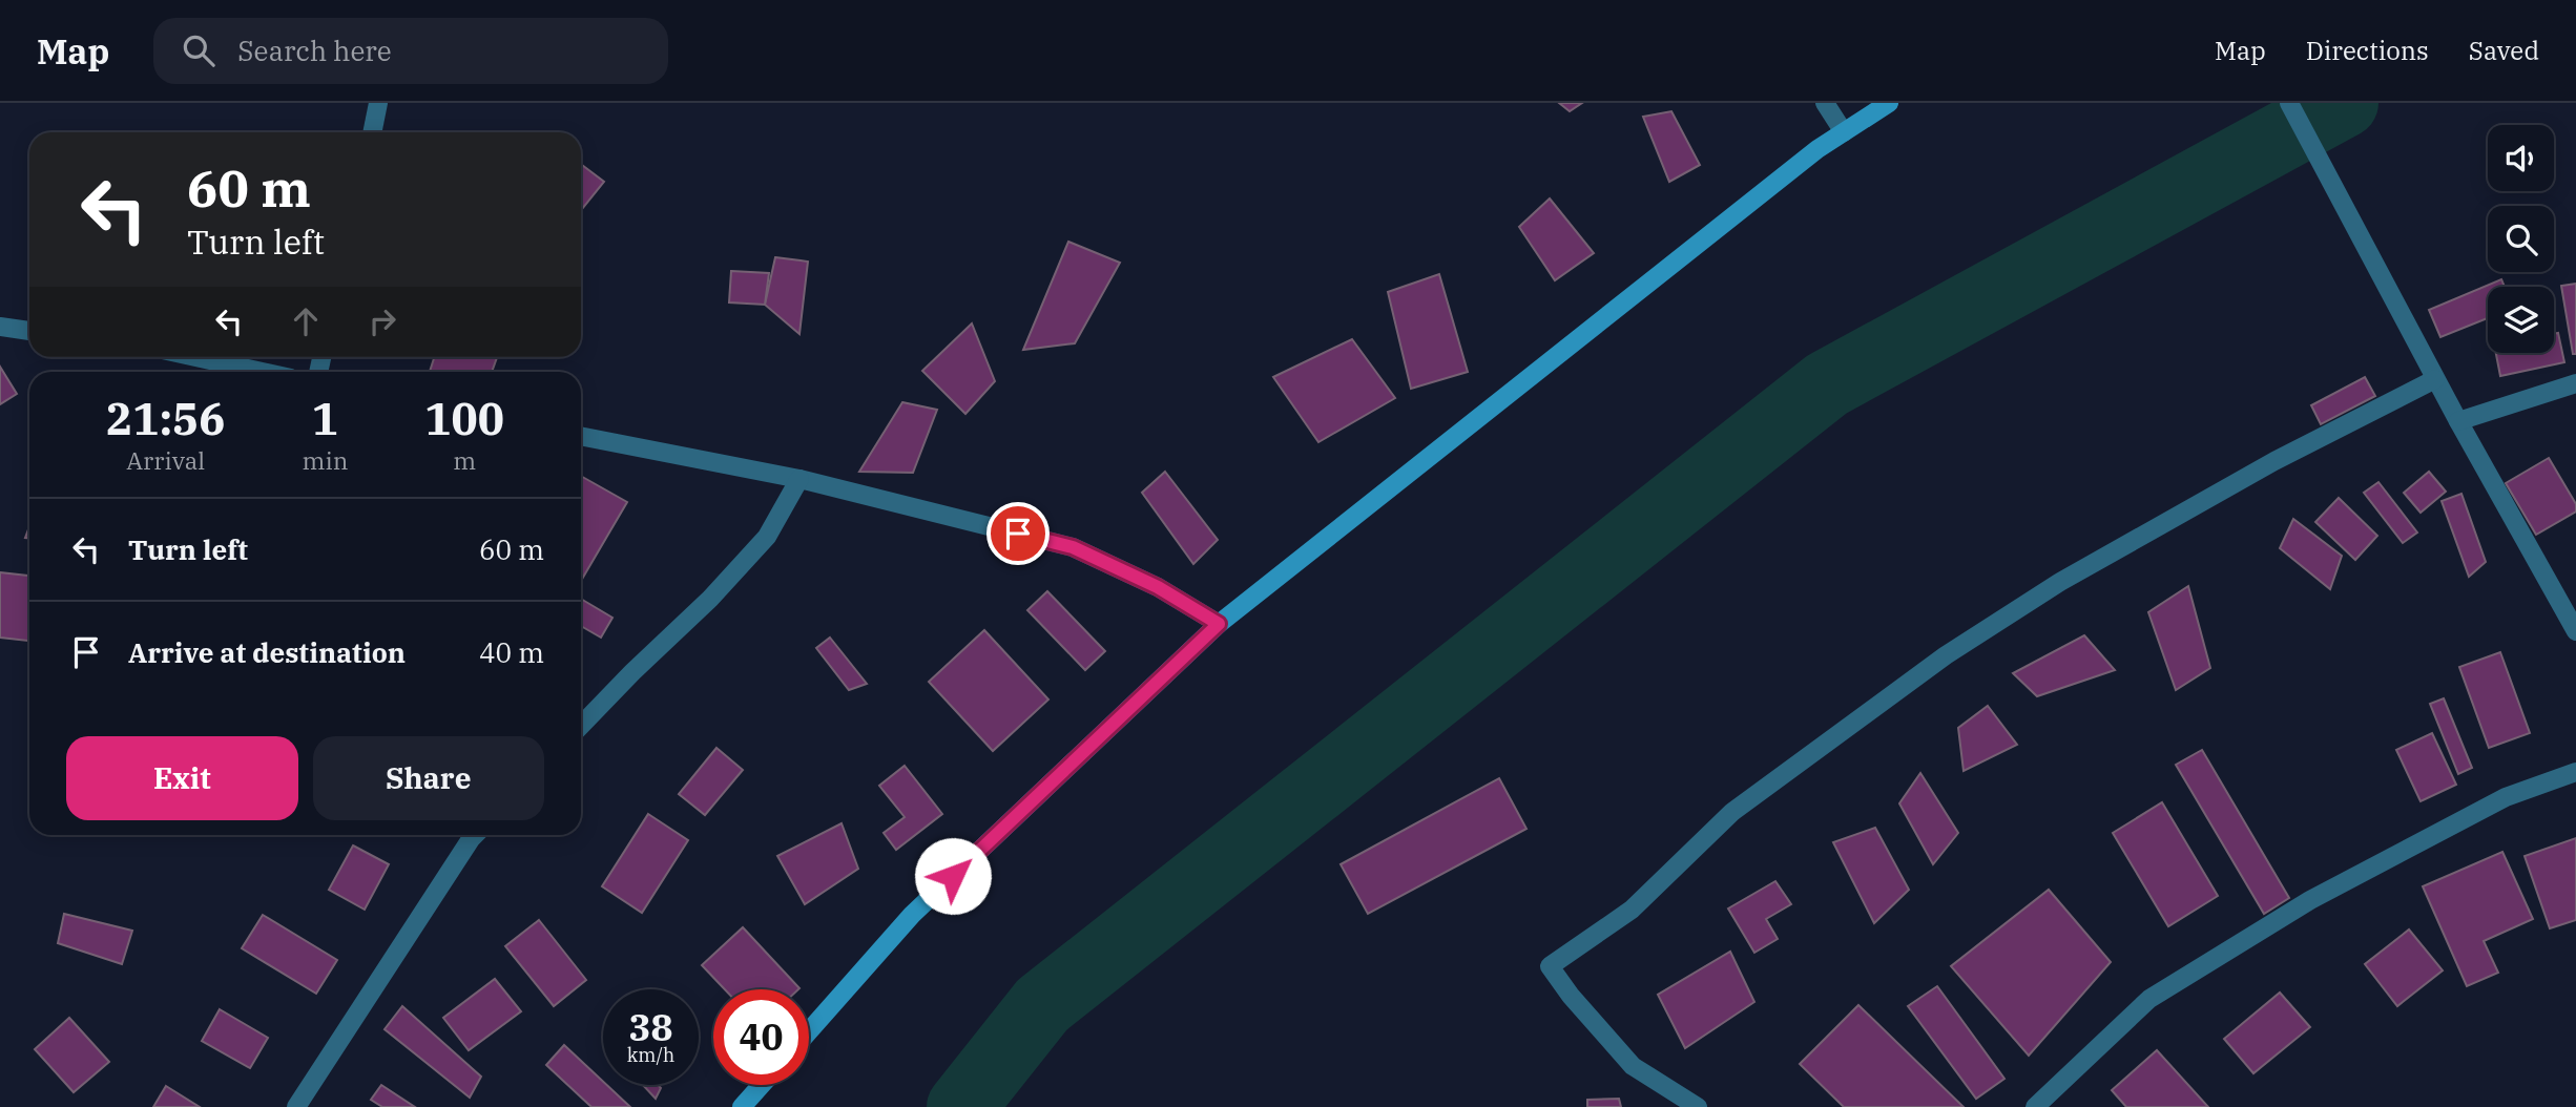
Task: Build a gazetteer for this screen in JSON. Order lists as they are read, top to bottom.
{
  "page": {
    "header": "Map",
    "search": "Search here",
    "nav": ["Map", "Directions", "Saved"],
    "turn": ["60 m", "Turn left"],
    "eta": [
      "21:56",
      "Arrival",
      "1",
      "min",
      "100",
      "m"
    ],
    "list": [
      {
        "name": "Turn left",
        "value": "60 m"
      },
      {
        "name": "Arrive at destination",
        "value": "40 m"
      }
    ],
    "buttons": ["Exit", "Share"],
    "speed": "38 km/h",
    "limit": "40"
  }
}
